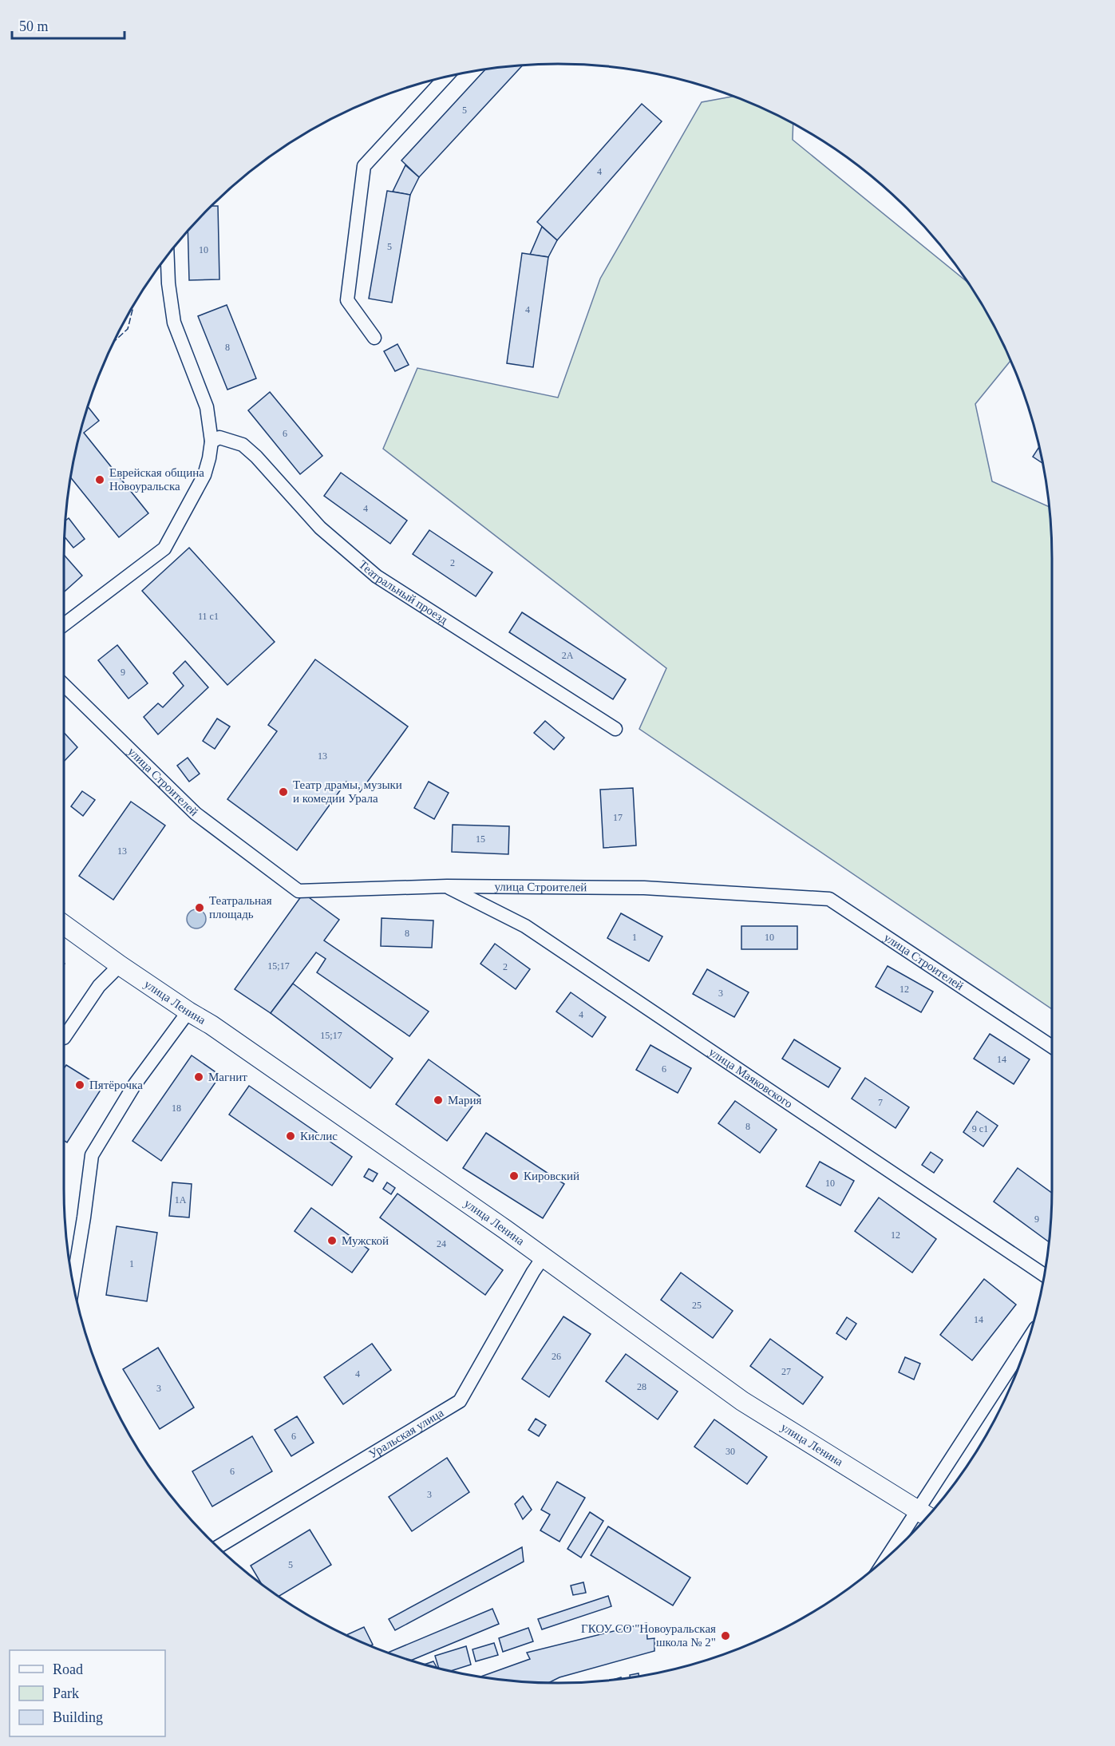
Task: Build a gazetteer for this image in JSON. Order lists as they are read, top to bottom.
{
  "streets": {
    "main road": ["улица Ленина"],
    "street": [
      "Театральный проезд",
      "улица Строителей",
      "улица Маяковского",
      "Уральская улица"
    ]
  },
  "crossings": [
    ["улица Строителей", "улица Маяковского"],
    ["улица Ленина", "Уральская улица"]
  ],
  "places": [
    "Еврейская община Новоуральска",
    "Театр драмы, музыки и комедии Урала",
    "Театральная площадь",
    "Магнит",
    "Пятёрочка",
    "Мария",
    "Кислис",
    "Кировский",
    "Мужской",
    "ГКОУ СО \"Новоуральская школа № 2\""
  ],
  "house_numbers": [
    "5",
    "4",
    "5",
    "10",
    "4",
    "8",
    "6",
    "4",
    "2",
    "11 с1",
    "2А",
    "9",
    "13",
    "17",
    "15",
    "13",
    "8",
    "1",
    "10",
    "15;17",
    "2",
    "12",
    "3",
    "4",
    "15;17",
    "14",
    "6",
    "7",
    "18",
    "8",
    "9 с1",
    "10",
    "1А",
    "9",
    "12",
    "24",
    "1",
    "25",
    "14",
    "26",
    "27",
    "4",
    "28",
    "3",
    "6",
    "30",
    "6",
    "3",
    "5"
  ],
  "legend": ["Road", "Park", "Building"],
  "scale_bar": "50 m"
}
